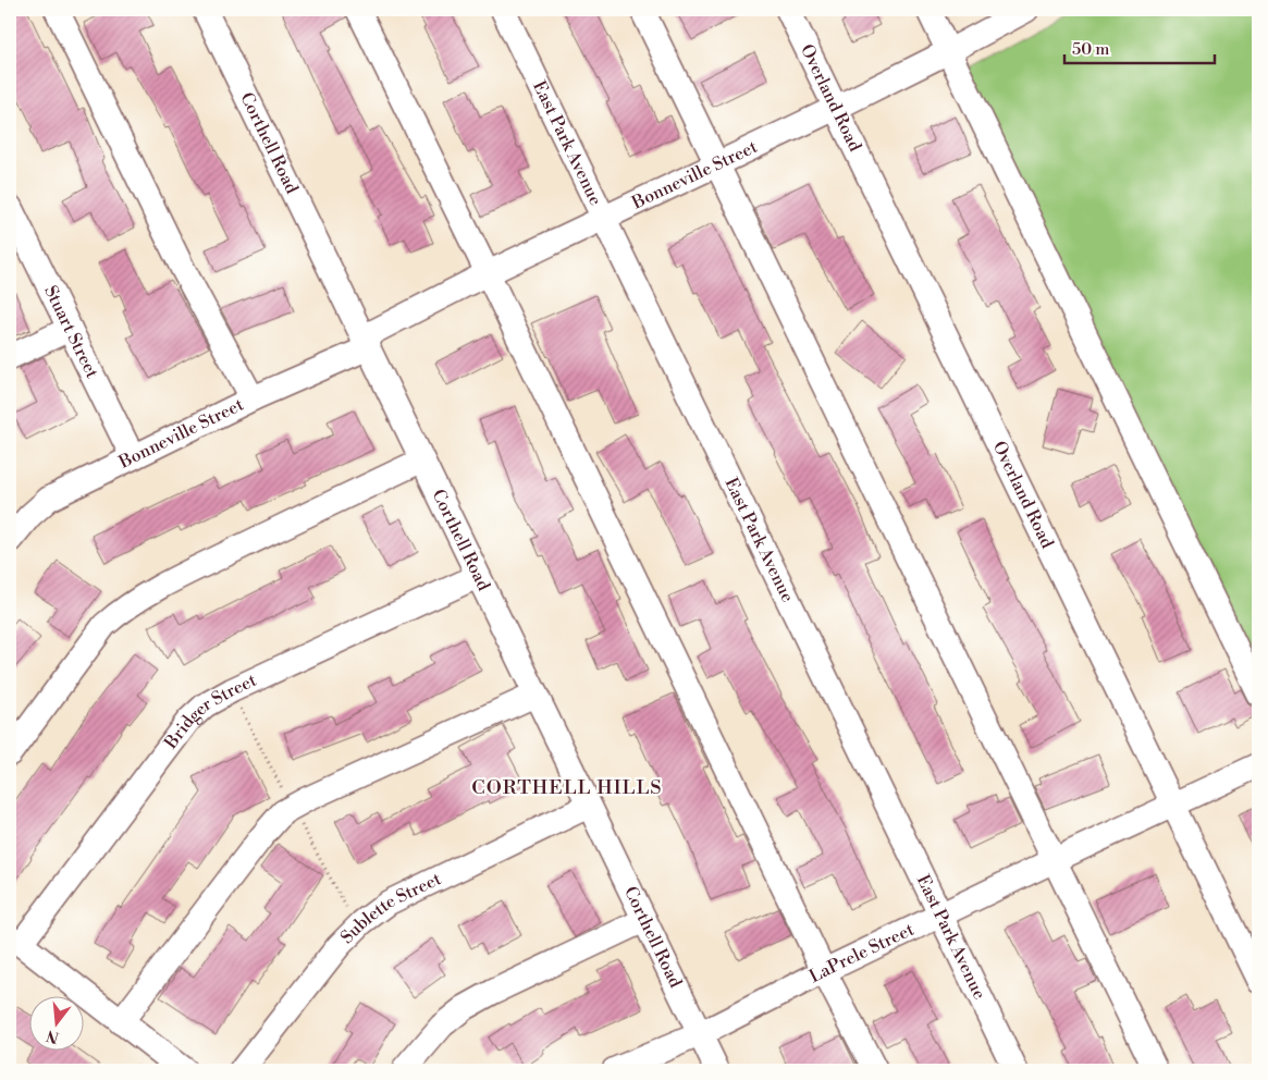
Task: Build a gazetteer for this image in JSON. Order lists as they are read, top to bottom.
{
  "streets": {
    "street": [
      "Overland Road",
      "Corthell Road",
      "East Park Avenue",
      "Bonneville Street",
      "Stuart Street",
      "Bridger Street",
      "Sublette Street",
      "LaPrele Street"
    ]
  },
  "crossings": [
    ["Overland Road", "Bonneville Street"],
    ["Overland Road", "LaPrele Street"],
    ["Corthell Road", "Bonneville Street"],
    ["Corthell Road", "Bridger Street"],
    ["Corthell Road", "Sublette Street"],
    ["Corthell Road", "LaPrele Street"],
    ["East Park Avenue", "Bonneville Street"],
    ["East Park Avenue", "LaPrele Street"],
    ["Bonneville Street", "Stuart Street"]
  ],
  "districts": ["CORTHELL HILLS"],
  "scale_bar": "50 m",
  "north": "bottom"
}
